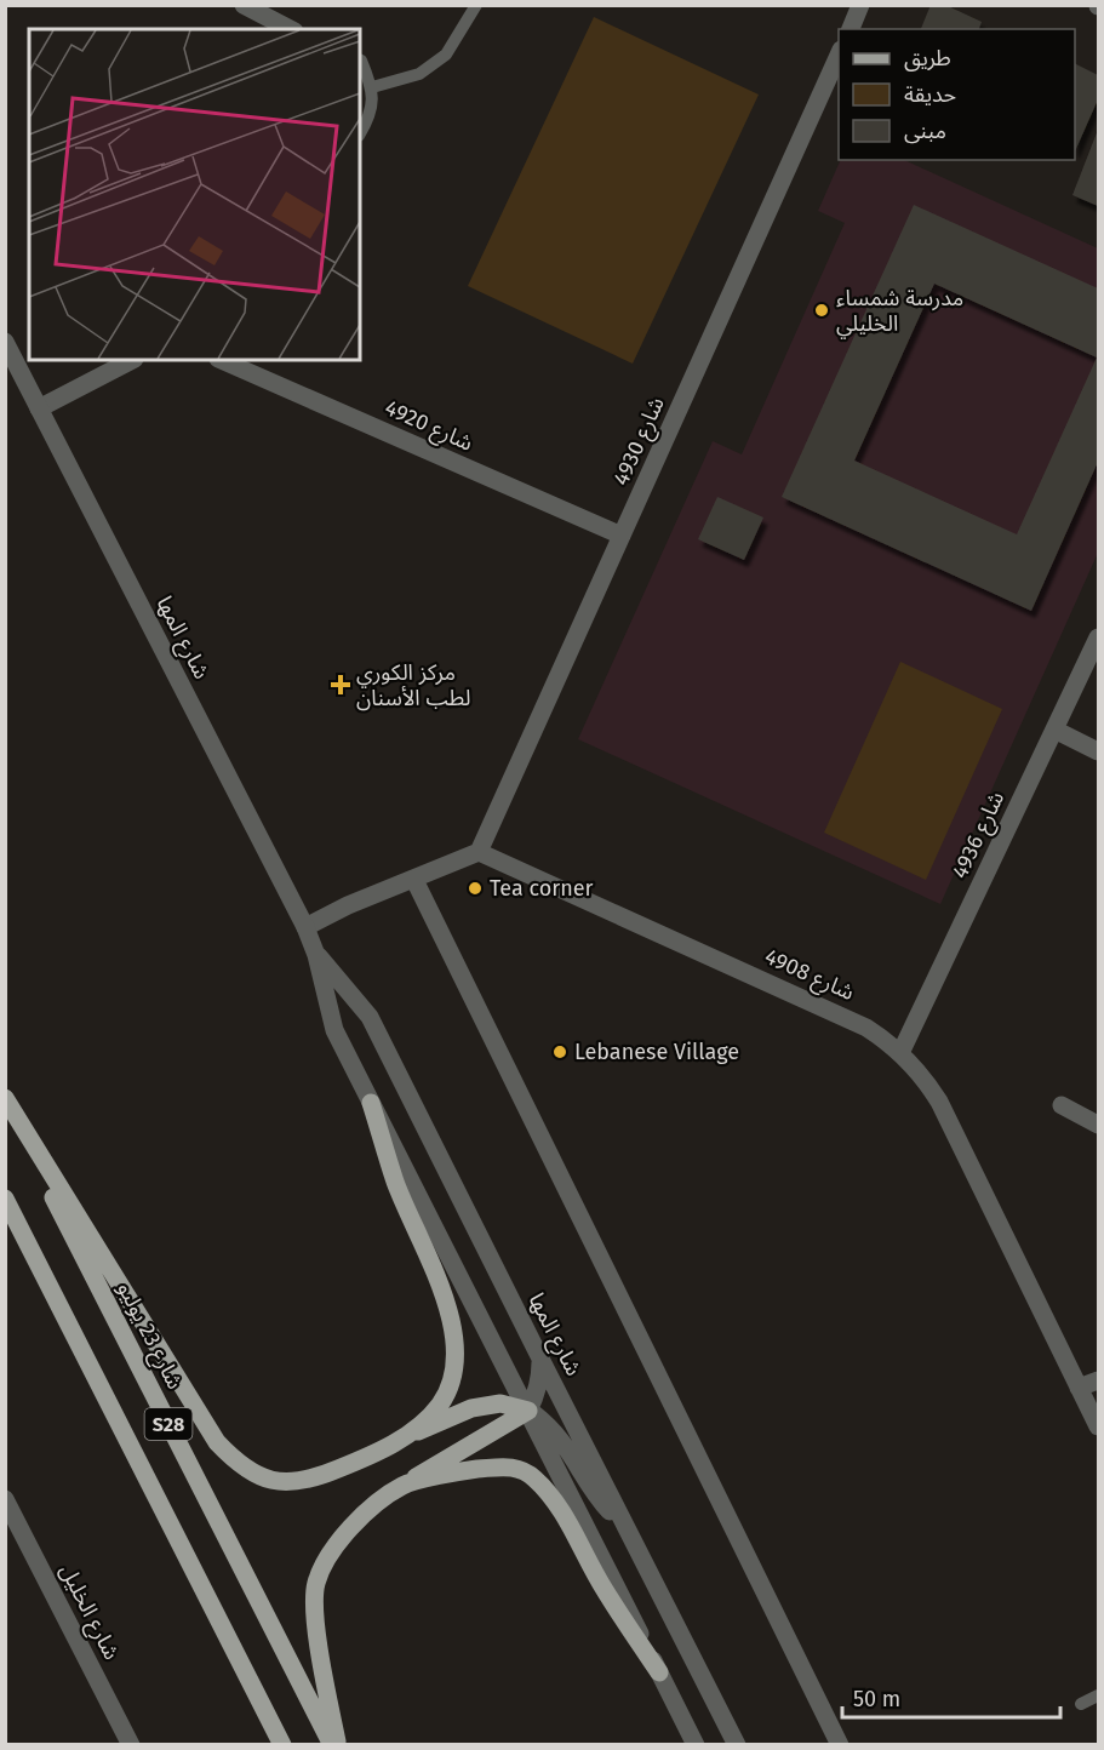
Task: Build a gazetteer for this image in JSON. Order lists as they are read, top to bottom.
{
  "streets": {
    "main road": ["شارع 23 يوليو", "S28"],
    "street": [
      "4920 شارع",
      "4930 شارع",
      "شارع المها",
      "4936 شارع",
      "4908 شارع",
      "شارع الخليل"
    ]
  },
  "crossings": [
    ["4920 شارع", "4930 شارع"],
    ["4930 شارع", "4908 شارع"],
    ["4936 شارع", "4908 شارع"]
  ],
  "places": {
    "other": ["مدرسة شمساء الخليلي", "Tea corner", "Lebanese Village"],
    "health": ["مركز الكوري لطب الأسنان"]
  },
  "legend": ["طريق", "حديقة", "مبنى"],
  "scale_bar": "50 m"
}
